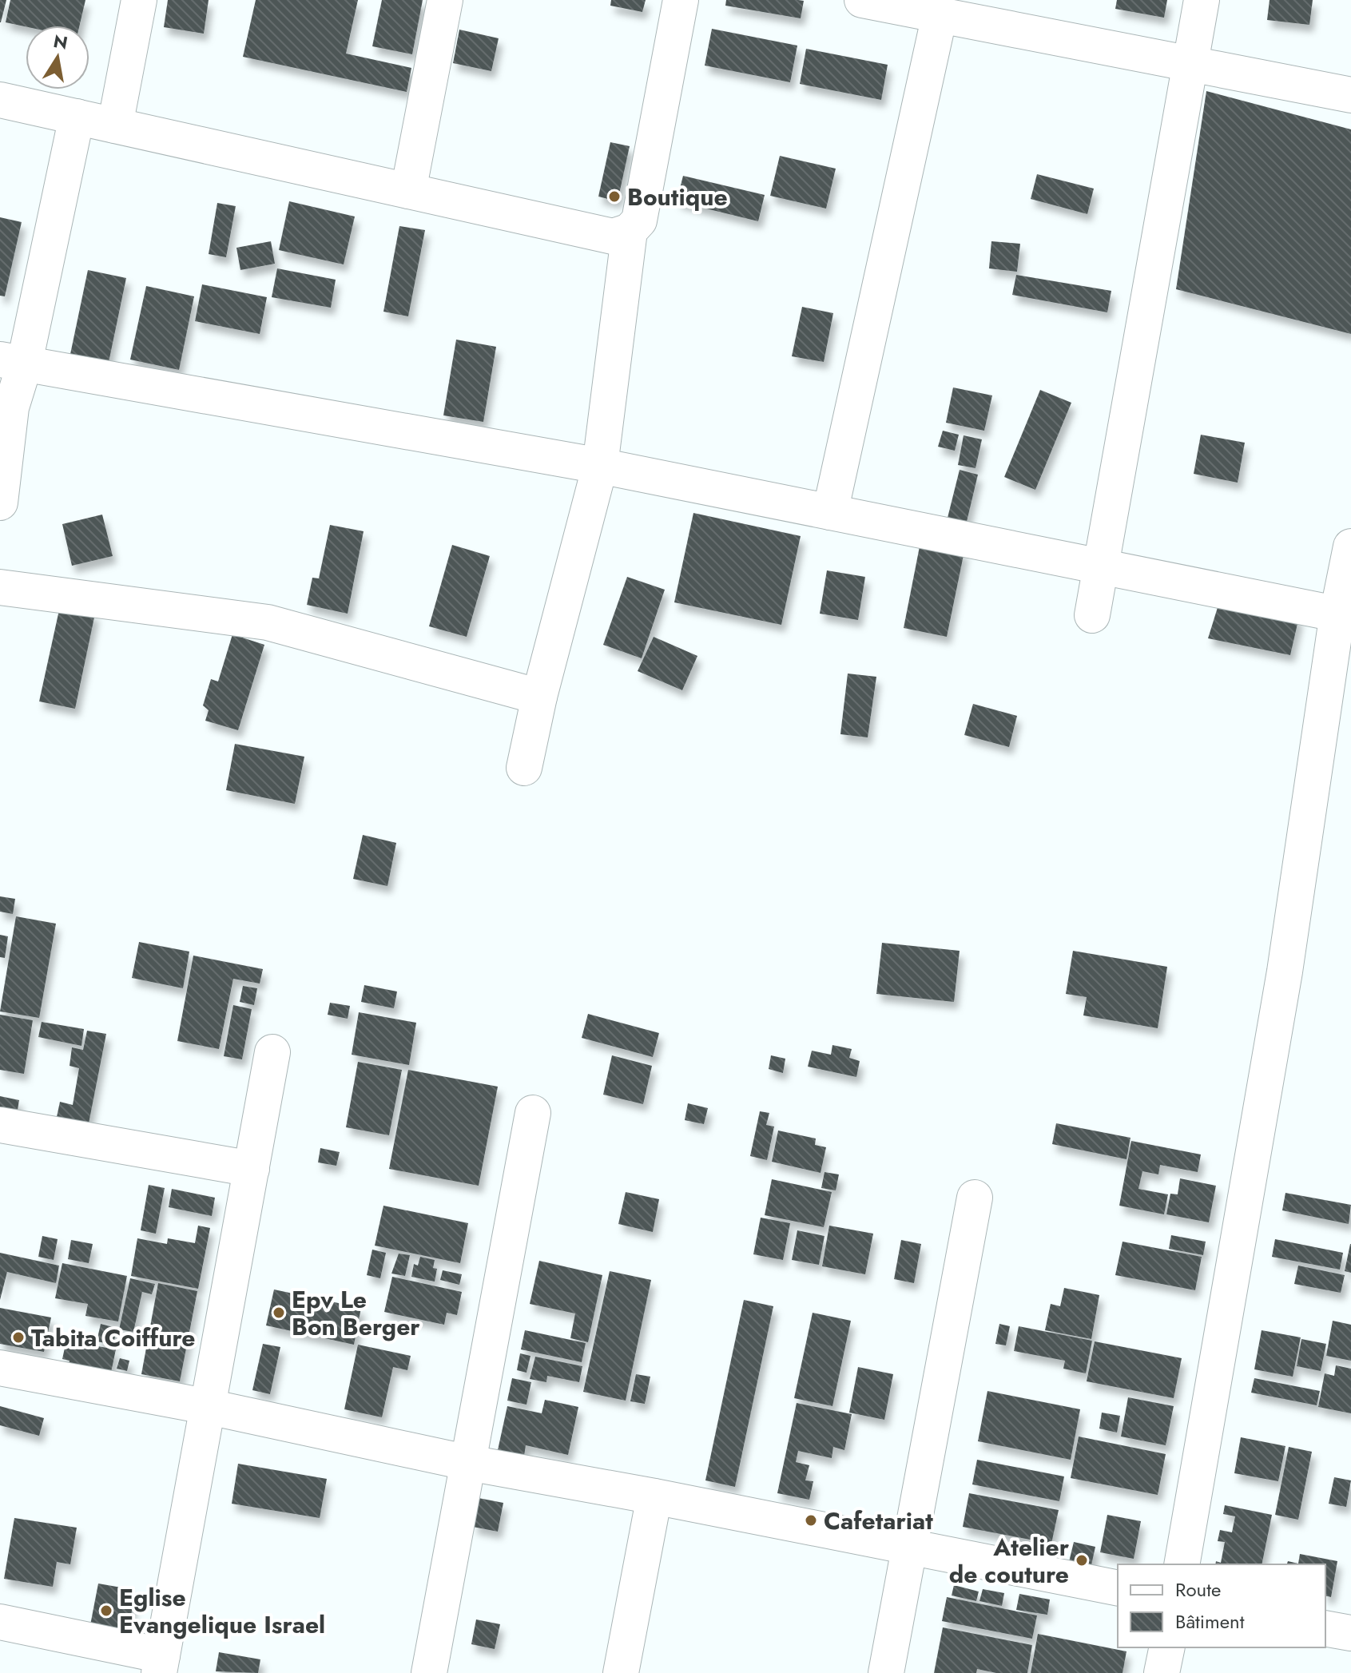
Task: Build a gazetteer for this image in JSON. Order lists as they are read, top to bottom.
{
  "places": [
    "Boutique",
    "Epv Le Bon Berger",
    "Tabita Coiffure",
    "Cafetariat",
    "Atelier de couture",
    "Eglise Evangelique Israel"
  ],
  "legend": ["Route", "Bâtiment"],
  "north": "top"
}
